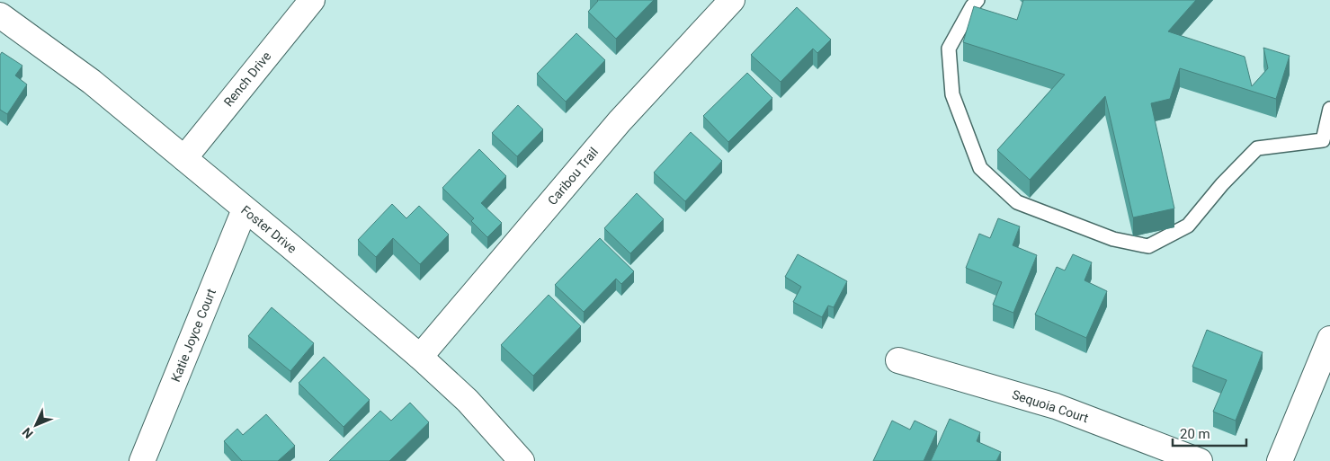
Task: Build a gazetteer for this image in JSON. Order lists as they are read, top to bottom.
{
  "streets": {
    "street": [
      "Rench Drive",
      "Caribou Trail",
      "Foster Drive",
      "Katie Joyce Court",
      "Sequoia Court"
    ]
  },
  "crossings": [
    ["Rench Drive", "Foster Drive"],
    ["Caribou Trail", "Foster Drive"],
    ["Foster Drive", "Katie Joyce Court"]
  ],
  "scale_bar": "20 m",
  "north": "bottom left"
}
